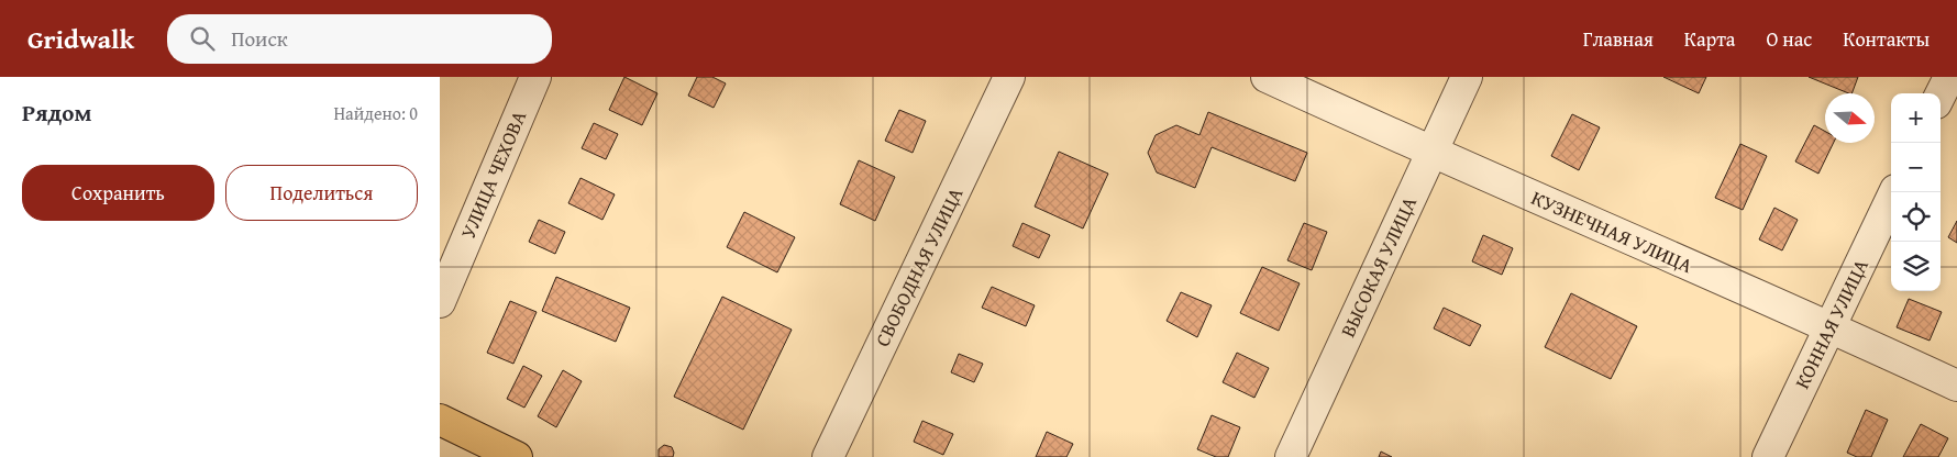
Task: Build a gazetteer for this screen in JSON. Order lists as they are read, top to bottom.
{
  "streets": {
    "street": [
      "УЛИЦА ЧЕХОВА",
      "КУЗНЕЧНАЯ УЛИЦА",
      "СВОБОДНАЯ УЛИЦА",
      "ВЫСОКАЯ УЛИЦА",
      "КОННАЯ УЛИЦА"
    ]
  },
  "crossings": [
    ["КУЗНЕЧНАЯ УЛИЦА", "ВЫСОКАЯ УЛИЦА"],
    ["КУЗНЕЧНАЯ УЛИЦА", "КОННАЯ УЛИЦА"]
  ],
  "north": "right",
  "page": {
    "header": "Gridwalk",
    "search": "Поиск",
    "nav": [
      "Главная",
      "Карта",
      "О нас",
      "Контакты"
    ],
    "heading": ["Рядом", "Найдено: 0"],
    "map_buttons": ["+", "−"],
    "buttons": ["Сохранить", "Поделиться"]
  }
}
